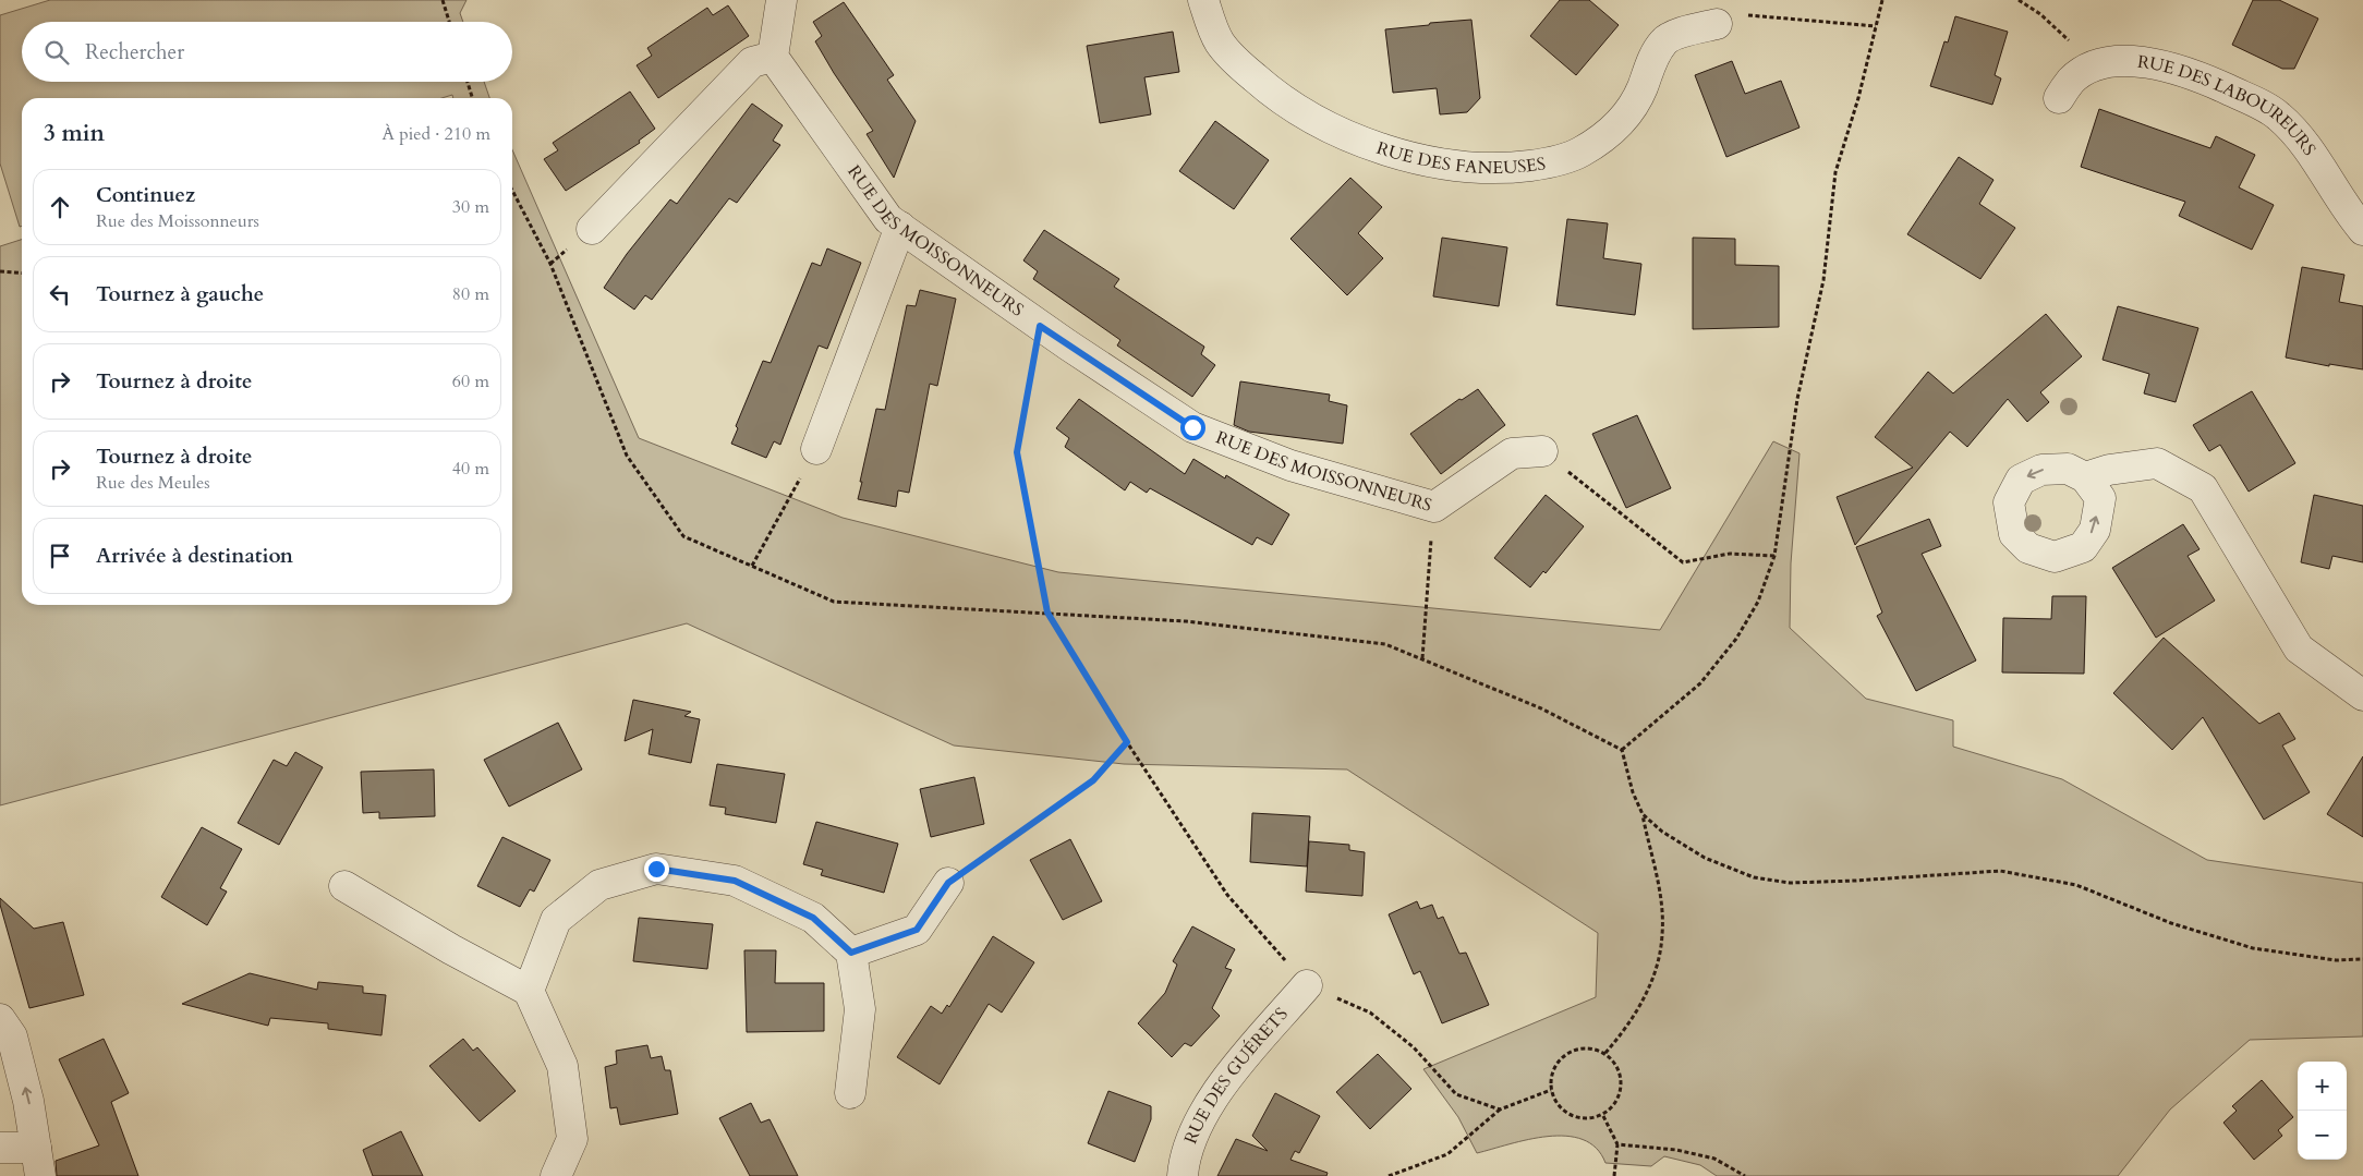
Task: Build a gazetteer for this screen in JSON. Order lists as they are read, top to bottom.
{
  "streets": {
    "street": [
      "RUE DES LABOUREURS",
      "RUE DES FANEUSES",
      "RUE DES MOISSONNEURS",
      "RUE DES GUÉRETS"
    ]
  },
  "page": {
    "search": "Rechercher",
    "heading": ["3 min", "À pied · 210 m"],
    "list": [
      ["Continuez", "Rue des Moissonneurs", "30 m"],
      ["Tournez à gauche", "80 m"],
      ["Tournez à droite", "60 m"],
      ["Tournez à droite", "Rue des Meules", "40 m"],
      "Arrivée à destination"
    ],
    "map_buttons": ["+", "−"]
  }
}
